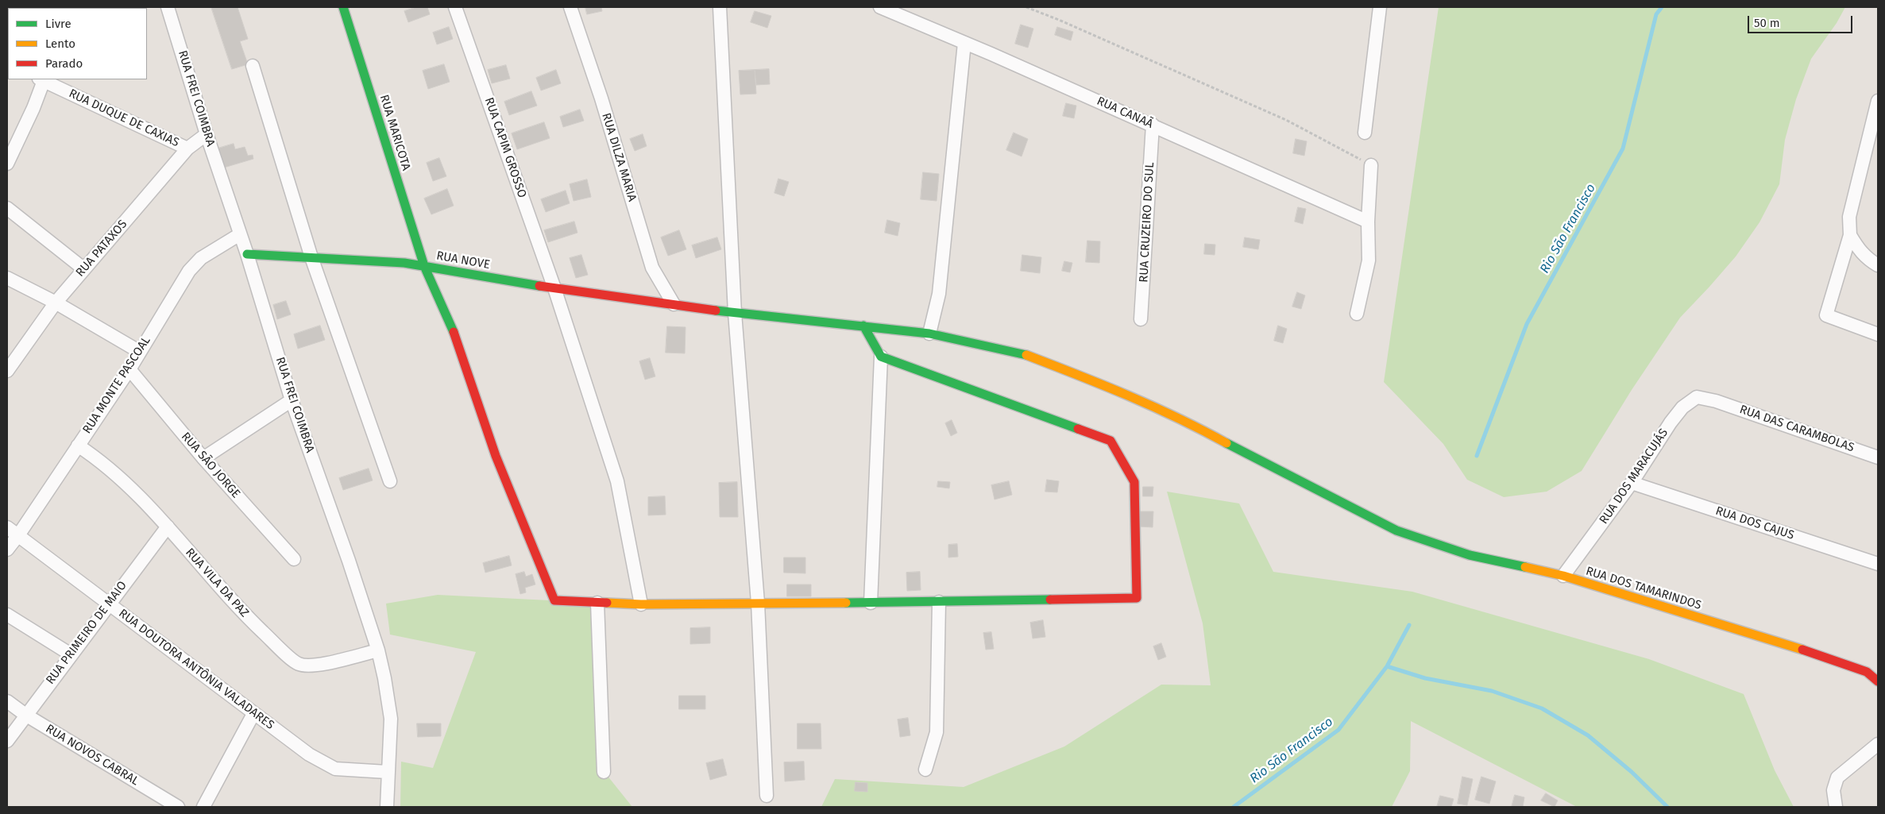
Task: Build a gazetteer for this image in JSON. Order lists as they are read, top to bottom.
{
  "streets": {
    "street": [
      "RUA FREI COIMBRA",
      "RUA CANAÃ",
      "RUA DUQUE DE CAXIAS",
      "RUA MARICOTA",
      "RUA CAPIM GROSSO",
      "RUA DILZA MARIA",
      "RUA CRUZEIRO DO SUL",
      "RUA PATAXOS",
      "RUA NOVE",
      "RUA MONTE PASCOAL",
      "RUA DAS CARAMBOLAS",
      "RUA SÃO JORGE",
      "RUA DOS MARACUJÁS",
      "RUA DOS CAJUS",
      "RUA VILA DA PAZ",
      "RUA DOS TAMARINDOS",
      "RUA PRIMEIRO DE MAIO",
      "RUA DOUTORA ANTÔNIA VALADARES",
      "RUA NOVOS CABRAL"
    ]
  },
  "crossings": [
    ["RUA FREI COIMBRA", "RUA PATAXOS"],
    ["RUA FREI COIMBRA", "RUA NOVE"],
    ["RUA FREI COIMBRA", "RUA MONTE PASCOAL"],
    ["RUA FREI COIMBRA", "RUA VILA DA PAZ"],
    ["RUA FREI COIMBRA", "RUA DOUTORA ANTÔNIA VALADARES"],
    ["RUA CANAÃ", "RUA CRUZEIRO DO SUL"],
    ["RUA DUQUE DE CAXIAS", "RUA PATAXOS"],
    ["RUA MARICOTA", "RUA NOVE"],
    ["RUA CAPIM GROSSO", "RUA NOVE"],
    ["RUA DILZA MARIA", "RUA NOVE"],
    ["RUA NOVE", "RUA DOS TAMARINDOS"],
    ["RUA MONTE PASCOAL", "RUA SÃO JORGE"],
    ["RUA MONTE PASCOAL", "RUA VILA DA PAZ"],
    ["RUA MONTE PASCOAL", "RUA DOUTORA ANTÔNIA VALADARES"],
    ["RUA DAS CARAMBOLAS", "RUA DOS MARACUJÁS"],
    ["RUA DOS MARACUJÁS", "RUA DOS CAJUS"],
    ["RUA DOS MARACUJÁS", "RUA DOS TAMARINDOS"],
    ["RUA VILA DA PAZ", "RUA PRIMEIRO DE MAIO"],
    ["RUA PRIMEIRO DE MAIO", "RUA DOUTORA ANTÔNIA VALADARES"],
    ["RUA PRIMEIRO DE MAIO", "RUA NOVOS CABRAL"]
  ],
  "water": ["Rio São Francisco"],
  "legend": ["Livre", "Lento", "Parado"],
  "scale_bar": "50 m"
}
